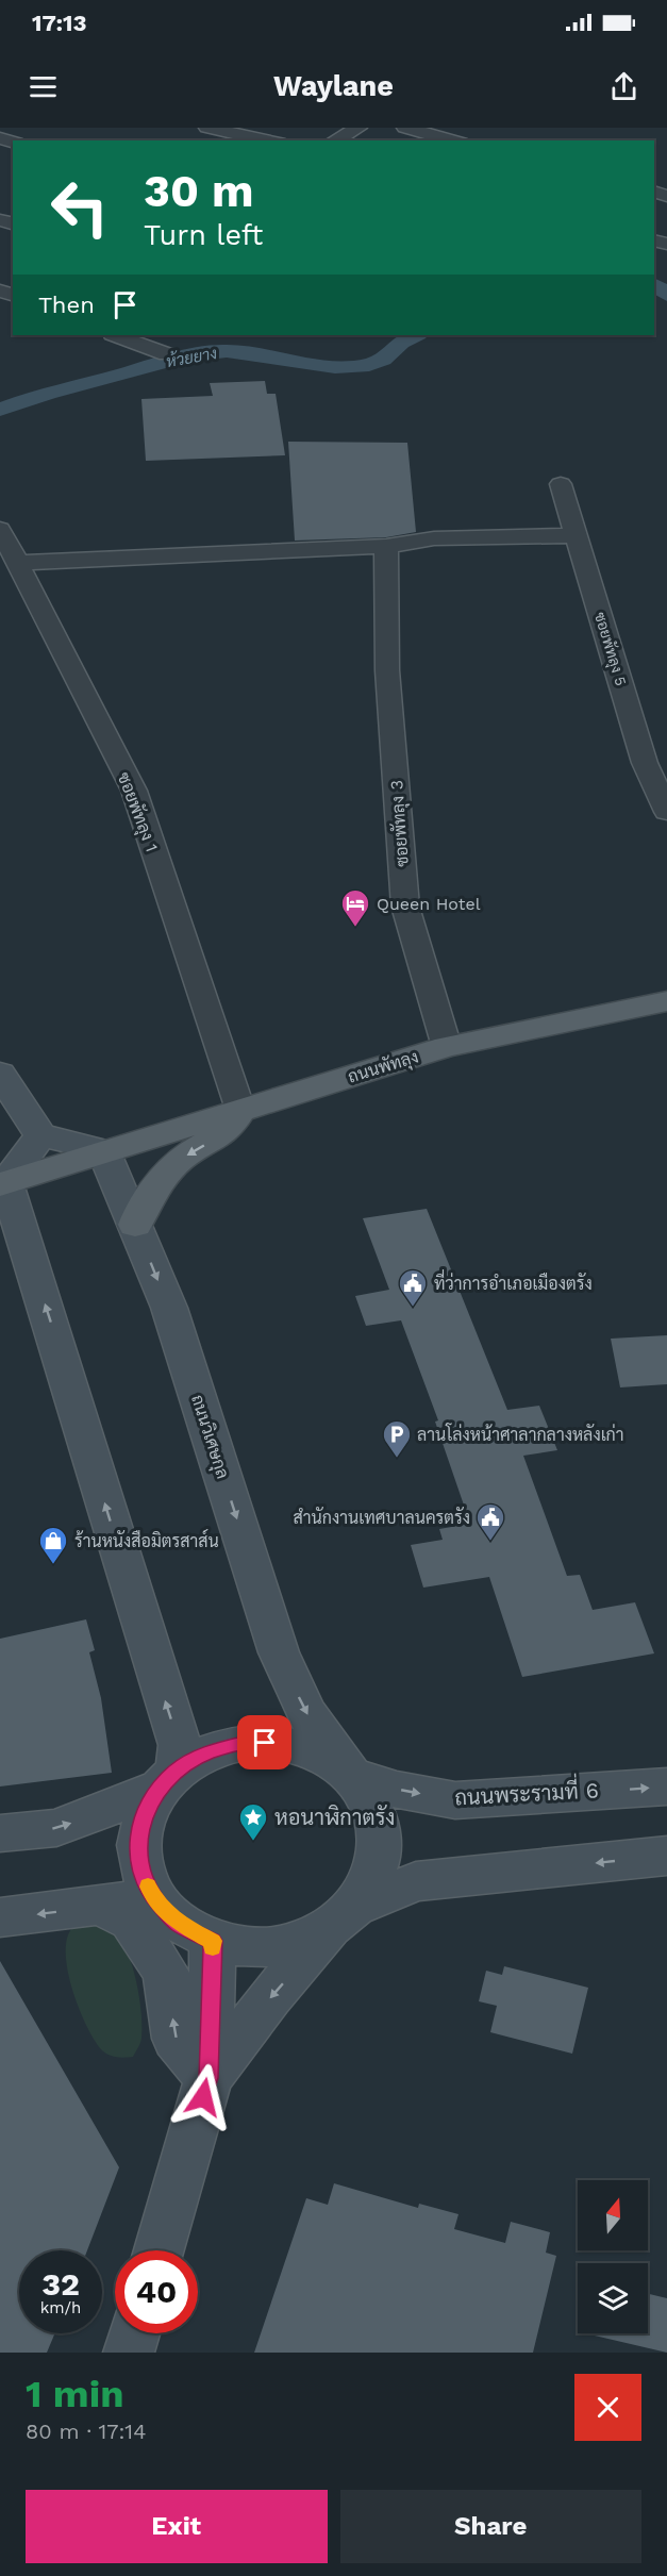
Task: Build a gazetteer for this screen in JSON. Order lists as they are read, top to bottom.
{
  "streets": {
    "main road": ["ถนนพัทลุง", "ถนนวิเศษกุล", "ถนนพระรามที่ 6"],
    "street": ["ซอยพัทลุง 5", "ซอยพัทลุง 1", "ซอยพัทลุง 3"]
  },
  "crossings": [
    ["ซอยพัทลุง 1", "ถนนพัทลุง"],
    ["ซอยพัทลุง 3", "ถนนพัทลุง"],
    ["ถนนพัทลุง", "ถนนวิเศษกุล"],
    ["ถนนวิเศษกุล", "ถนนพระรามที่ 6"]
  ],
  "water": ["ห้วยยาง"],
  "places": {
    "hotel": ["Queen Hotel"],
    "public building": ["ที่ว่าการอำเภอเมืองตรัง", "สำนักงานเทศบาลนครตรัง"],
    "parking": ["ลานโล่งหน้าศาลากลางหลังเก่า"],
    "shop": ["ร้านหนังสือมิตรสาส์น"],
    "place": ["หอนาฬิกาตรัง"]
  },
  "north": "top",
  "page": {
    "status": "17:13",
    "header": "Waylane",
    "turn": ["30 m", "Turn left"],
    "then": "Then",
    "speed": "32 km/h",
    "limit": "40",
    "heading": ["1 min", "80 m · 17:14"],
    "buttons": ["Exit", "Share"]
  }
}
